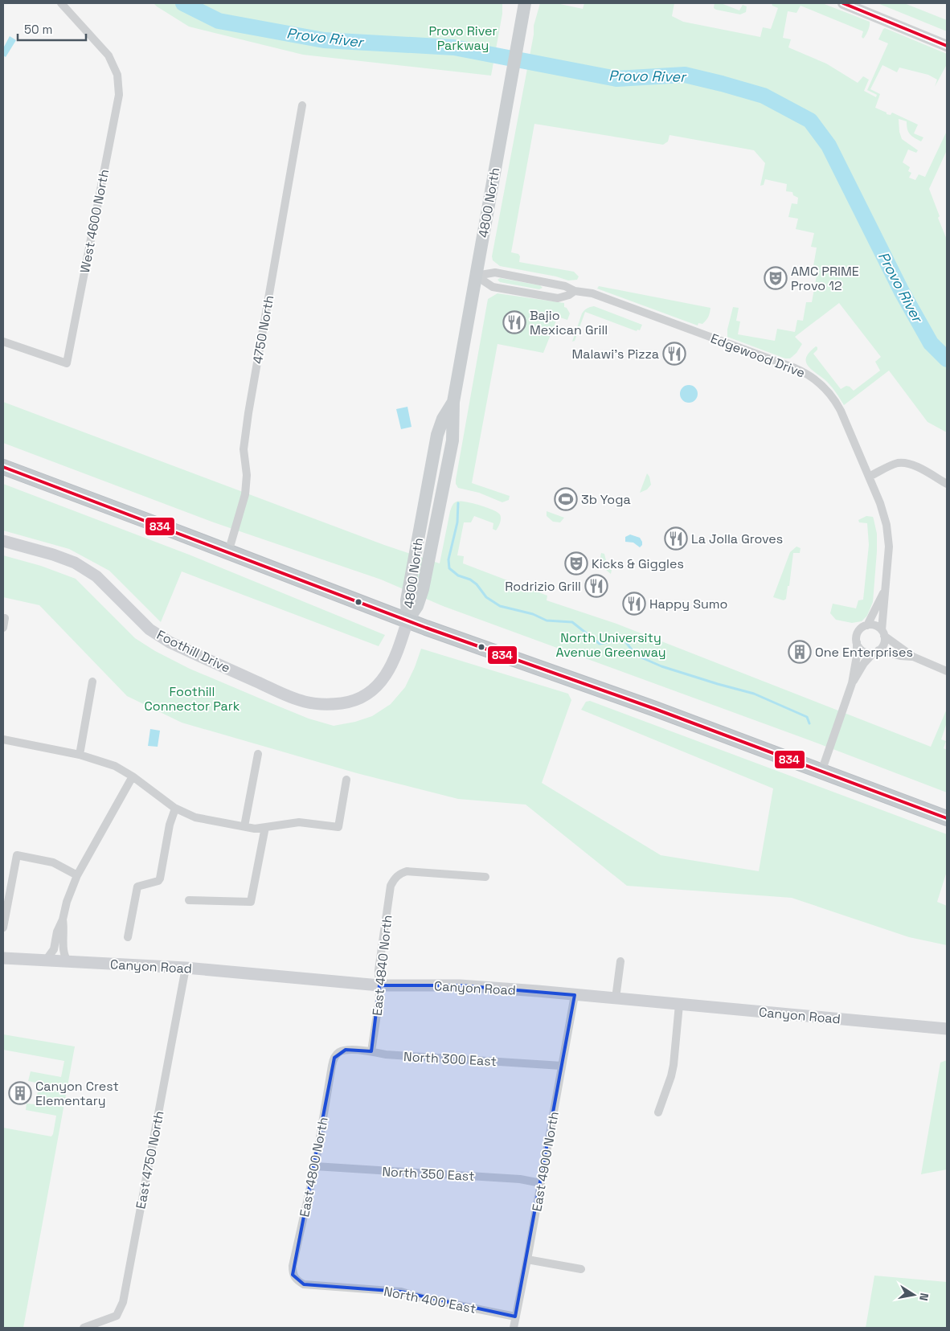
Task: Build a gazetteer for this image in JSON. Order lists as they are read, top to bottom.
{
  "streets": {
    "main road": ["4800 North", "Foothill Drive", "Canyon Road"],
    "street": [
      "West 4600 North",
      "4750 North",
      "Edgewood Drive",
      "East 4840 North",
      "North 300 East",
      "East 4750 North",
      "East 4900 North",
      "East 4800 North",
      "North 350 East",
      "North 400 East"
    ]
  },
  "crossings": [
    ["4800 North", "Edgewood Drive"],
    ["4800 North", "Foothill Drive"],
    ["East 4840 North", "Canyon Road"],
    ["East 4840 North", "North 300 East"],
    ["Canyon Road", "East 4750 North"],
    ["Canyon Road", "East 4900 North"],
    ["North 300 East", "East 4900 North"],
    ["North 300 East", "East 4800 North"],
    ["East 4900 North", "North 350 East"],
    ["East 4900 North", "North 400 East"],
    ["East 4800 North", "North 350 East"],
    ["East 4800 North", "North 400 East"]
  ],
  "water": ["Provo River"],
  "parks": ["Provo River Parkway", "North University Avenue Greenway", "Foothill Connector Park"],
  "places": {
    "theatre": ["AMC PRIME Provo 12", "Kicks & Giggles"],
    "restaurant": [
      "Bajio Mexican Grill",
      "Malawi's Pizza",
      "La Jolla Groves",
      "Rodrizio Grill",
      "Happy Sumo"
    ],
    "sports": ["3b Yoga"],
    "building": ["One Enterprises", "Canyon Crest Elementary"]
  },
  "lines": ["transit line 834"],
  "scale_bar": "50 m",
  "north": "right"
}
